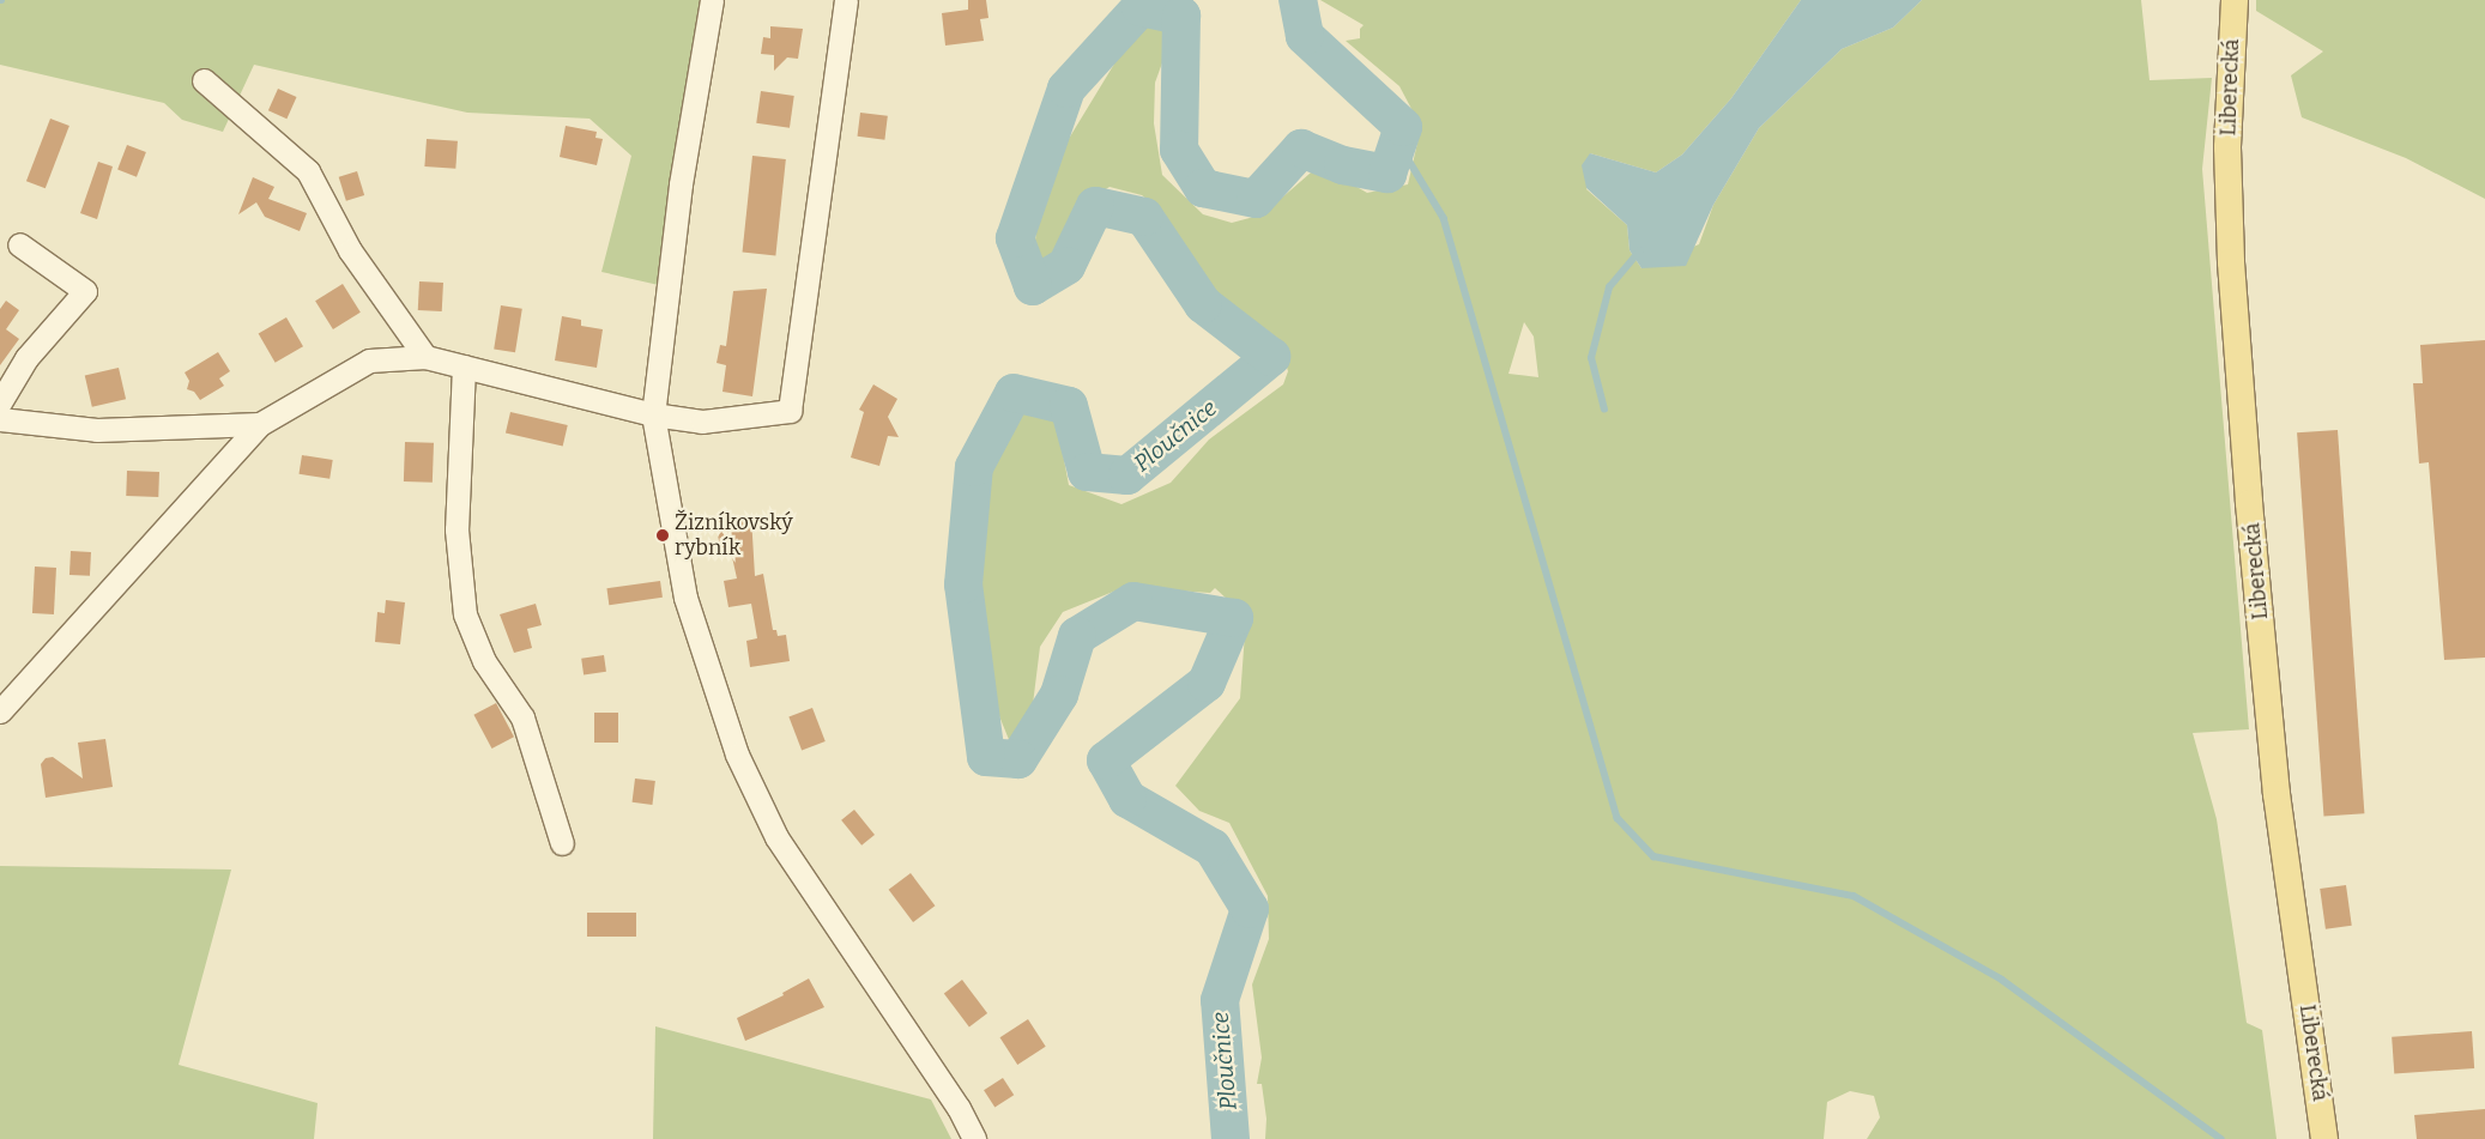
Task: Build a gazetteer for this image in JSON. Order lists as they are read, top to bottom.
{
  "streets": {
    "main road": ["Liberecká"]
  },
  "water": ["Ploučnice"],
  "places": ["Žizníkovský rybník"]
}
